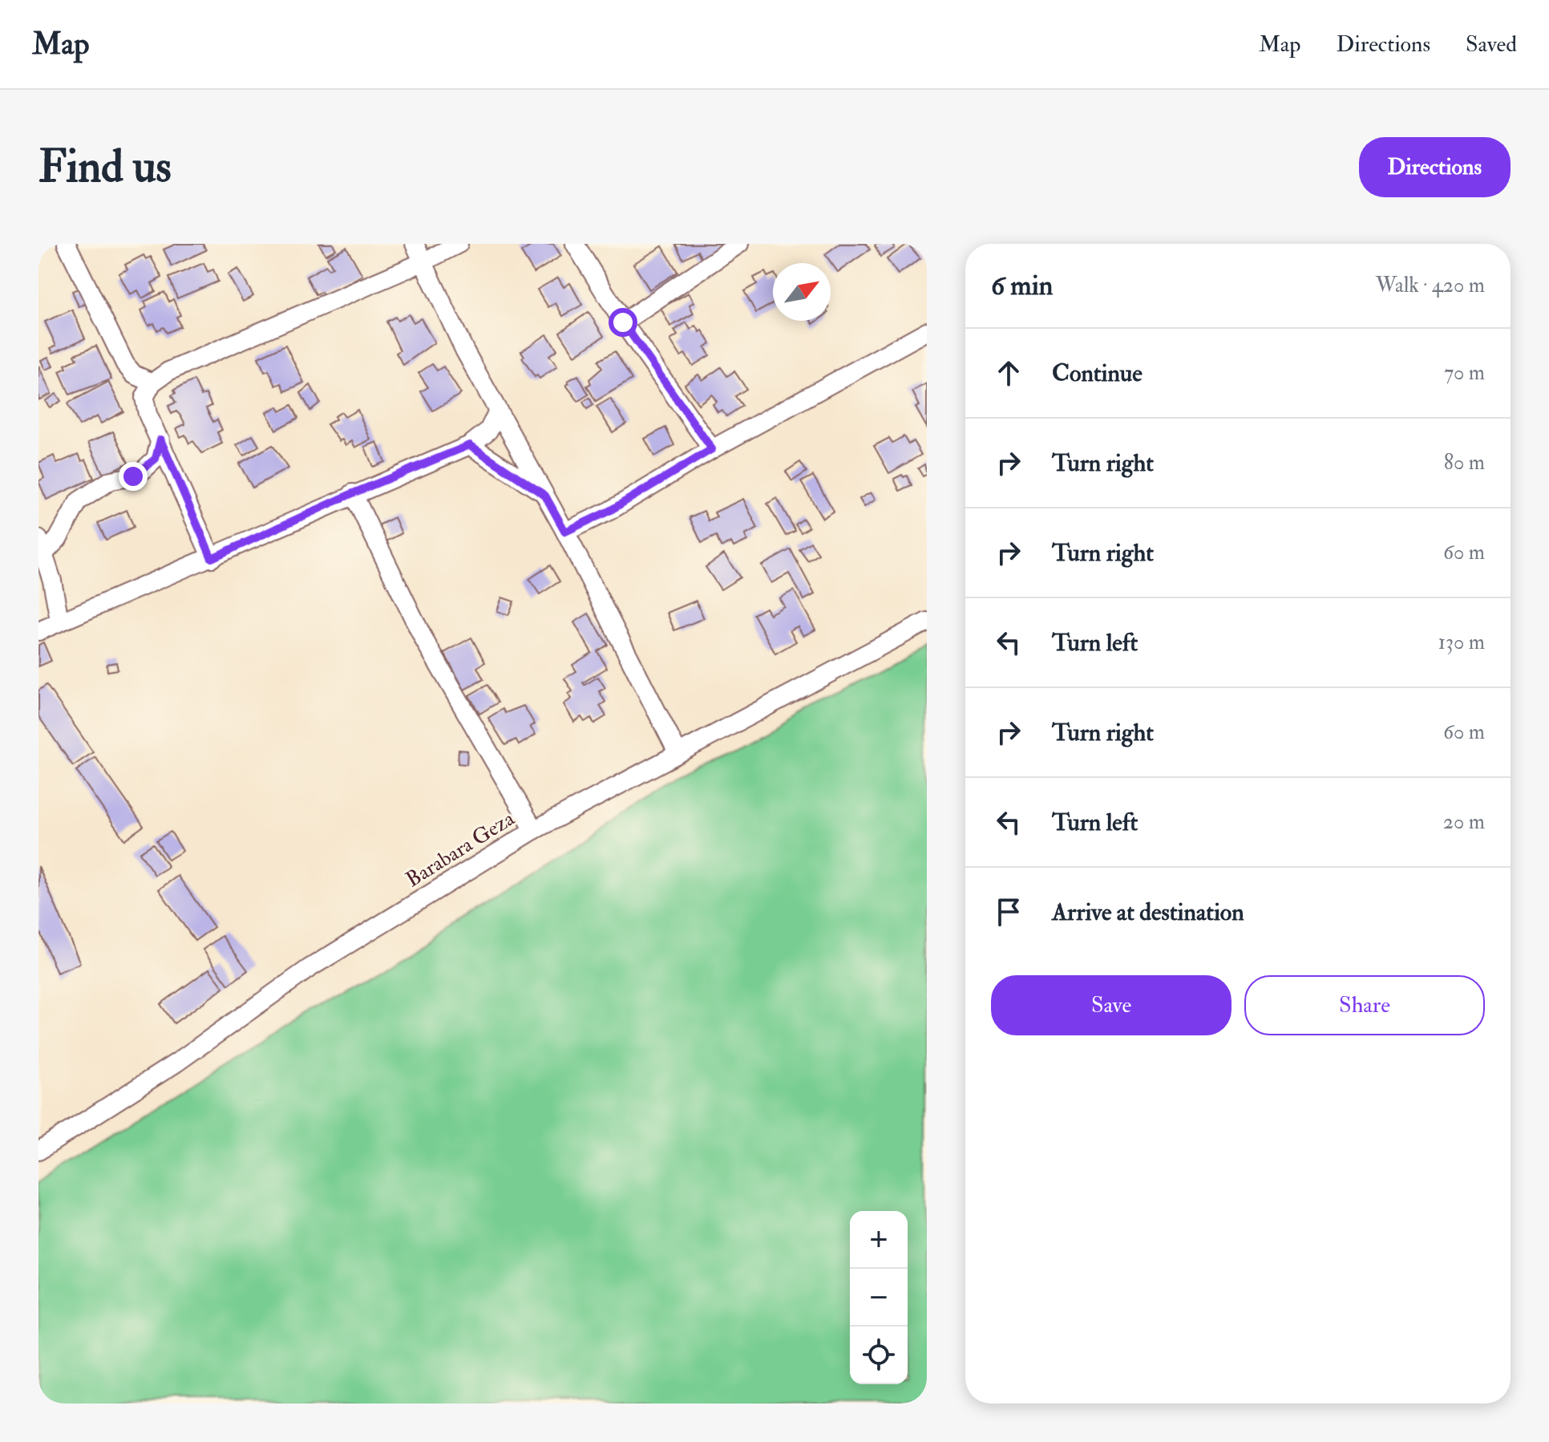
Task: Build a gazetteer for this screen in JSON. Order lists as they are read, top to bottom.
{
  "streets": {
    "street": ["Barabara Geza"]
  },
  "north": "top right",
  "page": {
    "header": "Map",
    "nav": ["Map", "Directions", "Saved"],
    "buttons": [
      "Directions",
      ["Save", "Share"]
    ],
    "title": "Find us",
    "heading": ["6 min", "Walk · 420 m"],
    "list": [
      ["Continue", "70 m"],
      ["Turn right", "80 m"],
      ["Turn right", "60 m"],
      ["Turn left", "130 m"],
      ["Turn right", "60 m"],
      ["Turn left", "20 m"],
      "Arrive at destination"
    ],
    "map_buttons": ["+", "−"]
  }
}
